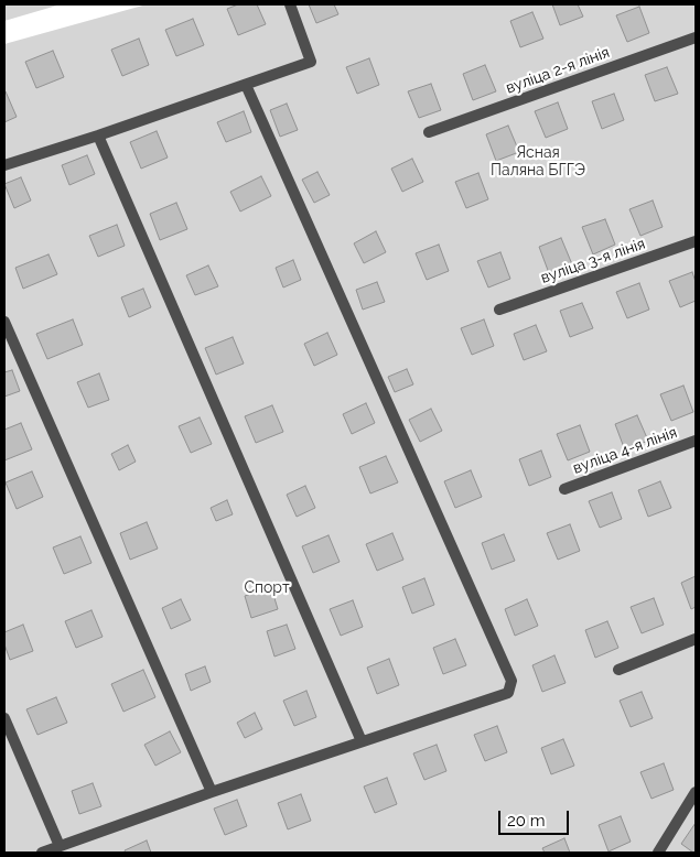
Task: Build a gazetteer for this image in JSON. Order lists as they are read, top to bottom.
{
  "streets": {
    "street": ["вуліца 2-я лінія", "вуліца 3-я лінія", "вуліца 4-я лінія"]
  },
  "parks": ["Ясная Паляна БГГЭ", "Спорт"],
  "scale_bar": "20 m"
}
